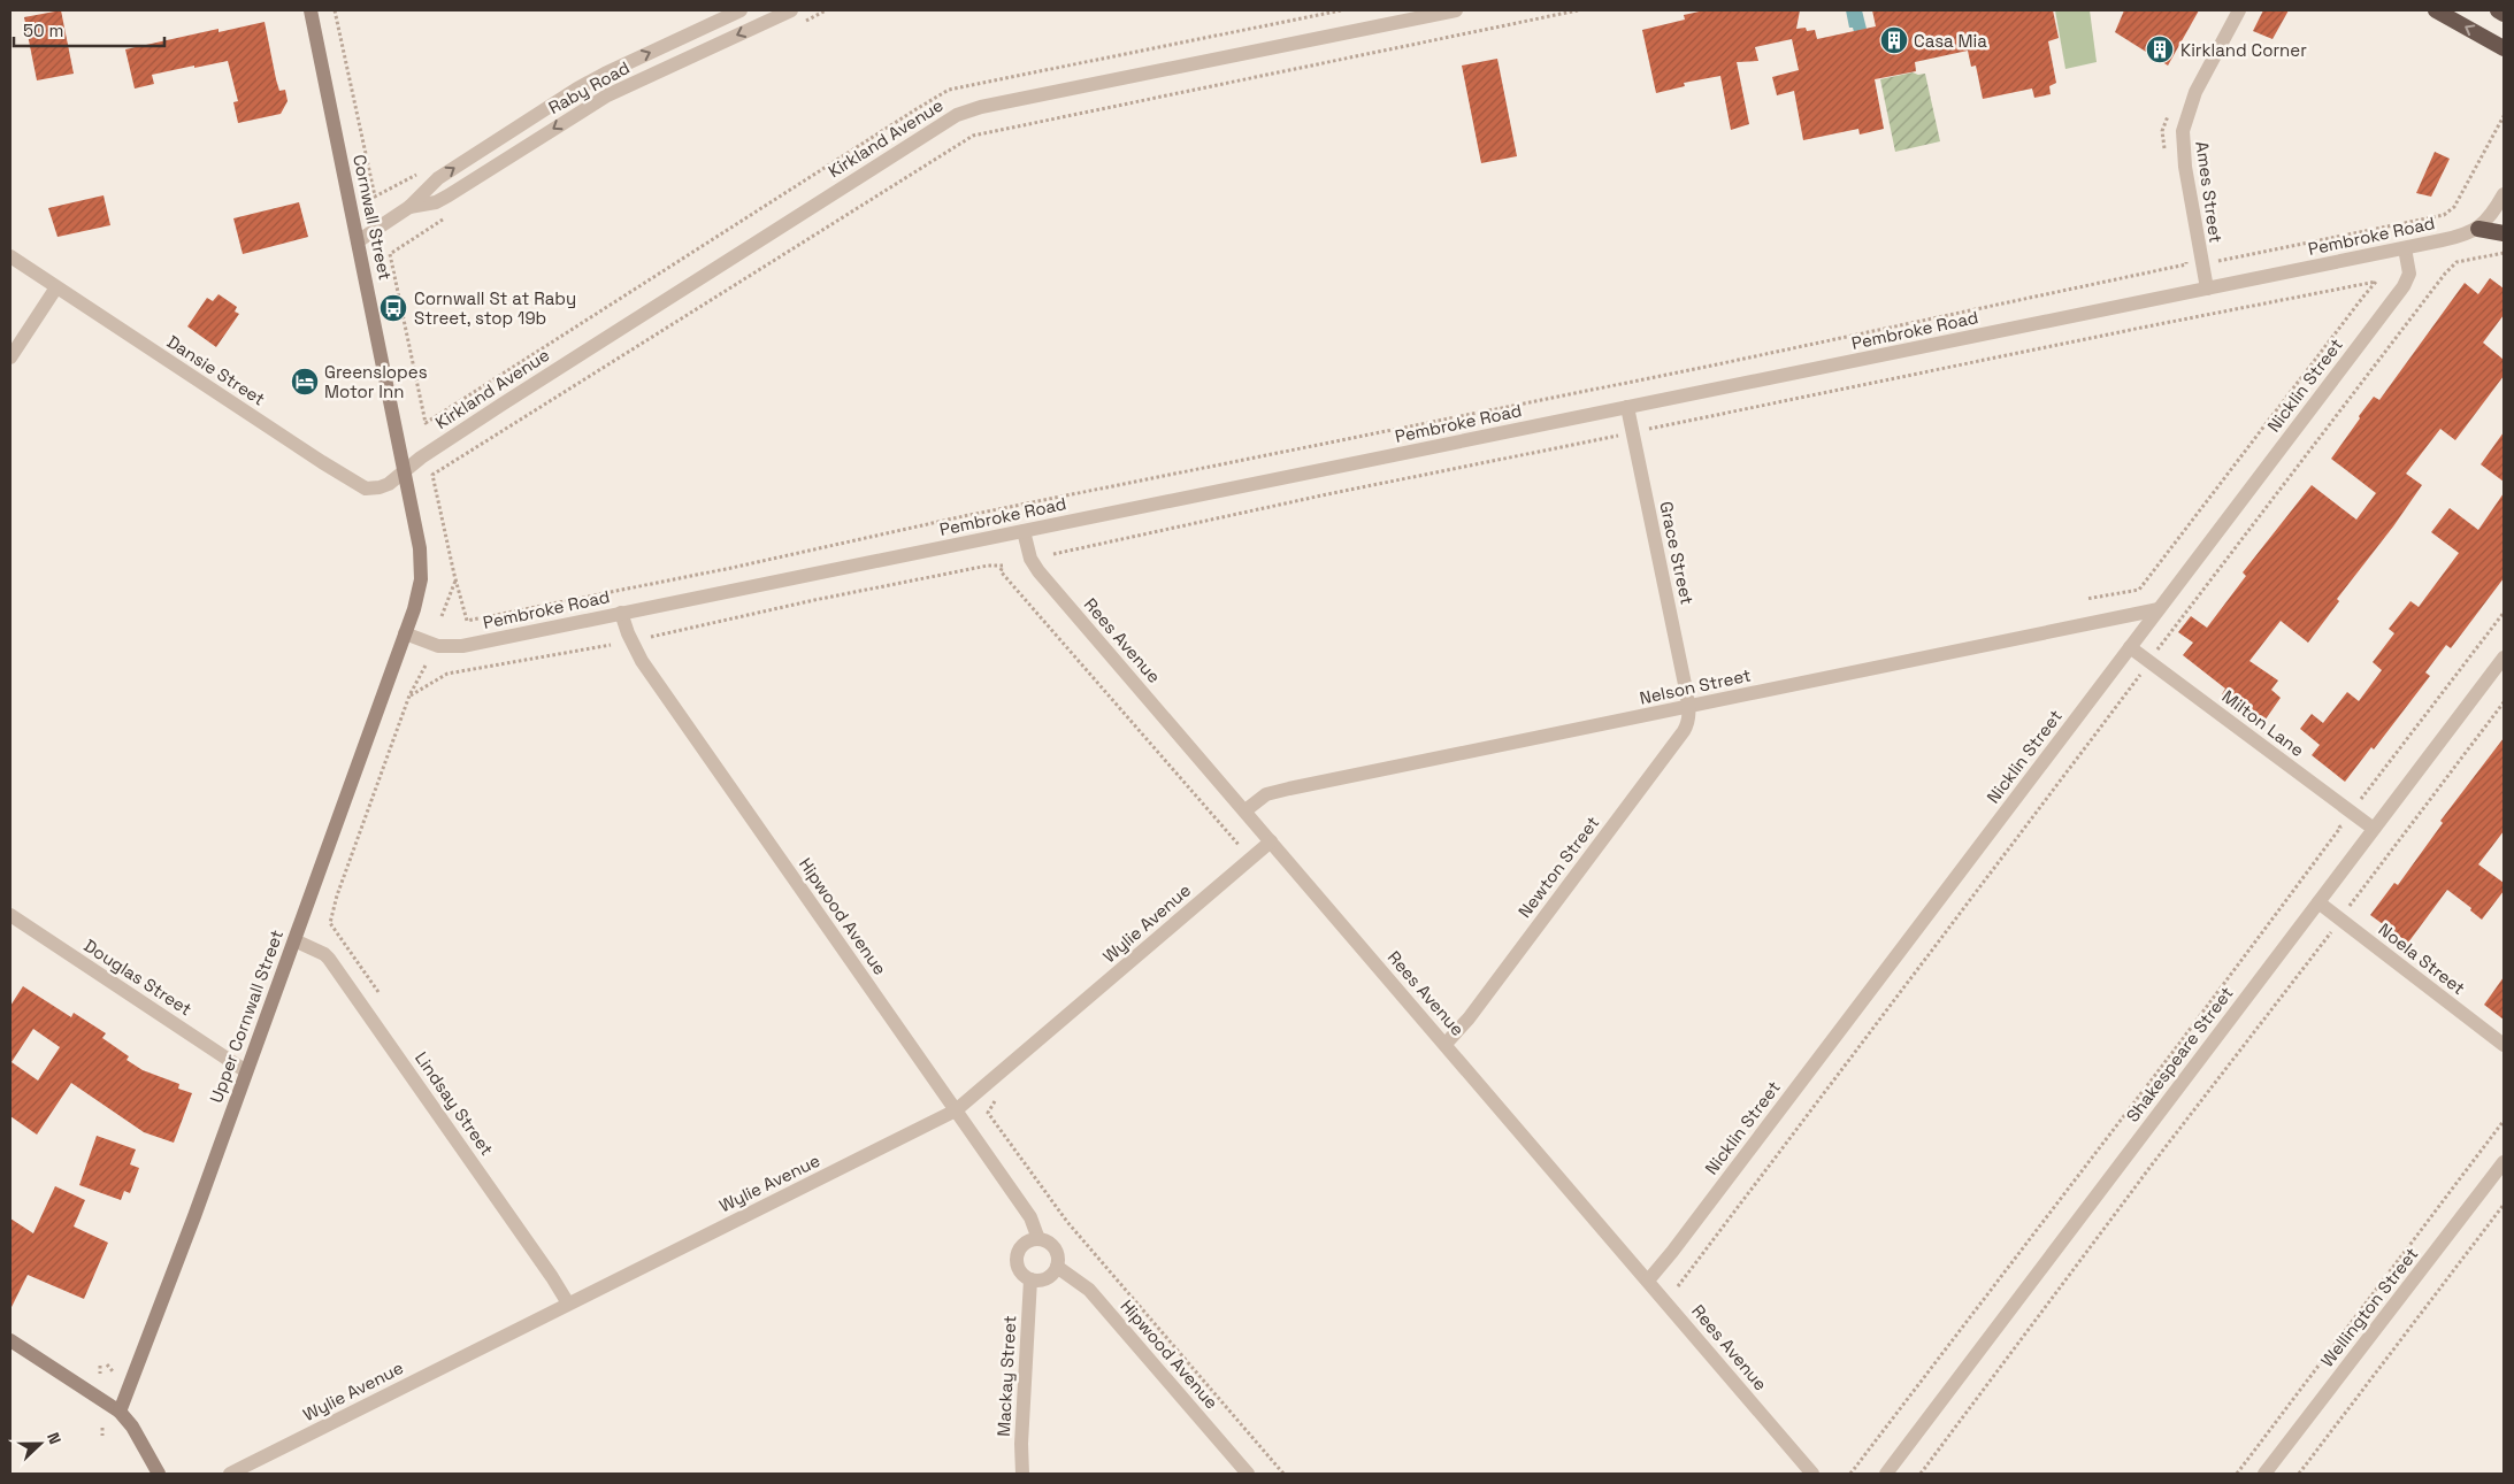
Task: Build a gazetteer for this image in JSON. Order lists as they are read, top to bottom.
{
  "streets": {
    "main road": ["Cornwall Street", "Upper Cornwall Street"],
    "street": [
      "Raby Road",
      "Kirkland Avenue",
      "Ames Street",
      "Pembroke Road",
      "Dansie Street",
      "Nicklin Street",
      "Grace Street",
      "Rees Avenue",
      "Nelson Street",
      "Milton Lane",
      "Newton Street",
      "Hipwood Avenue",
      "Wylie Avenue",
      "Noela Street",
      "Douglas Street",
      "Shakespeare Street",
      "Lindsay Street",
      "Wellington Street",
      "Mackay Street"
    ]
  },
  "crossings": [
    ["Raby Road", "Cornwall Street"],
    ["Kirkland Avenue", "Cornwall Street"],
    ["Kirkland Avenue", "Dansie Street"],
    ["Ames Street", "Pembroke Road"],
    ["Cornwall Street", "Pembroke Road"],
    ["Cornwall Street", "Dansie Street"],
    ["Cornwall Street", "Upper Cornwall Street"],
    ["Pembroke Road", "Nicklin Street"],
    ["Pembroke Road", "Grace Street"],
    ["Pembroke Road", "Rees Avenue"],
    ["Pembroke Road", "Hipwood Avenue"],
    ["Pembroke Road", "Upper Cornwall Street"],
    ["Nicklin Street", "Rees Avenue"],
    ["Nicklin Street", "Nelson Street"],
    ["Nicklin Street", "Milton Lane"],
    ["Grace Street", "Nelson Street"],
    ["Grace Street", "Newton Street"],
    ["Rees Avenue", "Nelson Street"],
    ["Rees Avenue", "Newton Street"],
    ["Rees Avenue", "Wylie Avenue"],
    ["Nelson Street", "Newton Street"],
    ["Milton Lane", "Shakespeare Street"],
    ["Hipwood Avenue", "Wylie Avenue"],
    ["Hipwood Avenue", "Mackay Street"],
    ["Wylie Avenue", "Lindsay Street"],
    ["Noela Street", "Shakespeare Street"],
    ["Douglas Street", "Upper Cornwall Street"],
    ["Upper Cornwall Street", "Lindsay Street"]
  ],
  "places": {
    "building": ["Casa Mia", "Kirkland Corner"],
    "bus stop": ["Cornwall St at Raby Street, stop 19b"],
    "hotel": ["Greenslopes Motor Inn"]
  },
  "scale_bar": "50 m",
  "north": "right"
}
